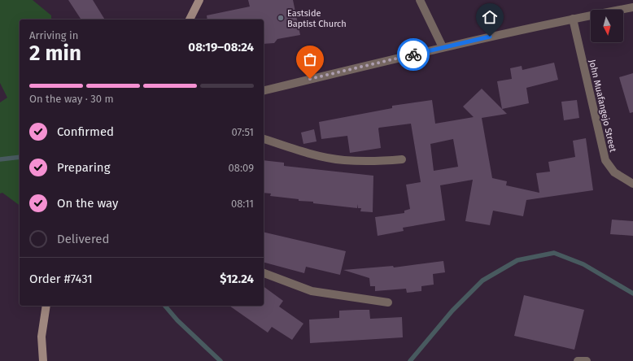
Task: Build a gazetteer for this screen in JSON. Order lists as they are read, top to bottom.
{
  "streets": {
    "street": ["John Muafangejo Street"]
  },
  "places": ["Eastside Baptist Church"],
  "north": "bottom",
  "page": {
    "heading": ["2 min", "Arriving in", "08:19–08:24"],
    "panel": ["Order #7431", "$12.24"],
    "bar": "On the way · 30 m",
    "list": [
      ["Confirmed", "07:51"],
      ["Preparing", "08:09"],
      ["On the way", "08:11"],
      "Delivered"
    ]
  }
}
